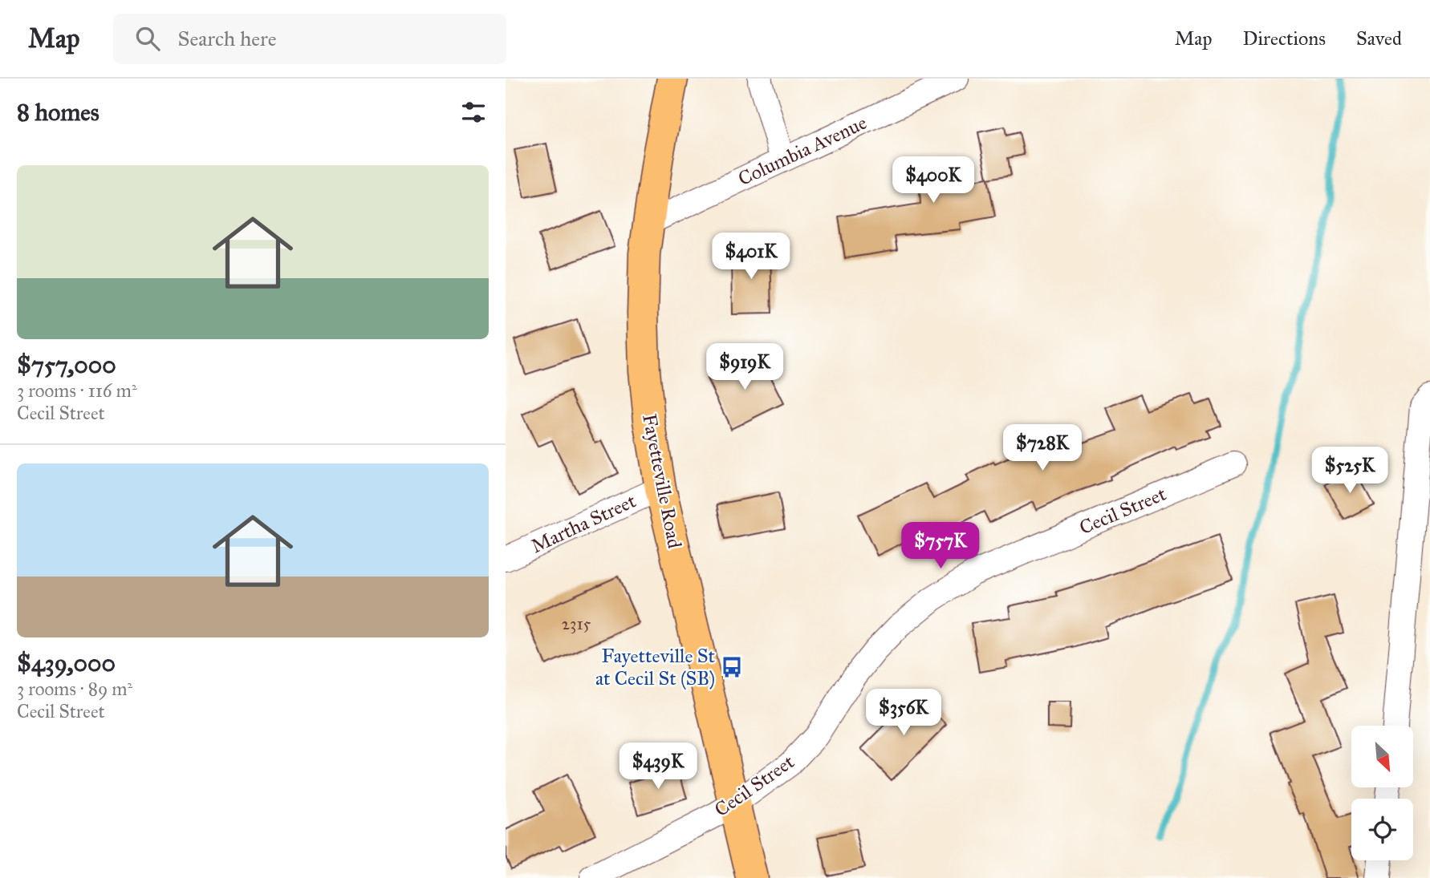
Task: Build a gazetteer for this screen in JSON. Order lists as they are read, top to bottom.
{
  "streets": {
    "main road": ["Fayetteville Road"],
    "street": ["Columbia Avenue", "Cecil Street", "Martha Street"]
  },
  "crossings": [
    ["Columbia Avenue", "Fayetteville Road"],
    ["Fayetteville Road", "Cecil Street"],
    ["Fayetteville Road", "Martha Street"]
  ],
  "places": {
    "bus stop": ["Fayetteville St at Cecil St (SB)"]
  },
  "house_numbers": ["2315"],
  "north": "bottom right",
  "page": {
    "header": "Map",
    "search": "Search here",
    "nav": ["Map", "Directions", "Saved"],
    "heading": "8 homes",
    "list": [
      {
        "name": "$757,000",
        "note": "3 rooms · 116 m² · Cecil Street"
      },
      {
        "name": "$439,000",
        "note": "3 rooms · 89 m² · Cecil Street"
      }
    ],
    "price": [
      "$400K",
      "$401K",
      "$919K",
      "$728K",
      "$525K",
      "$757K",
      "$356K",
      "$439K"
    ]
  }
}
